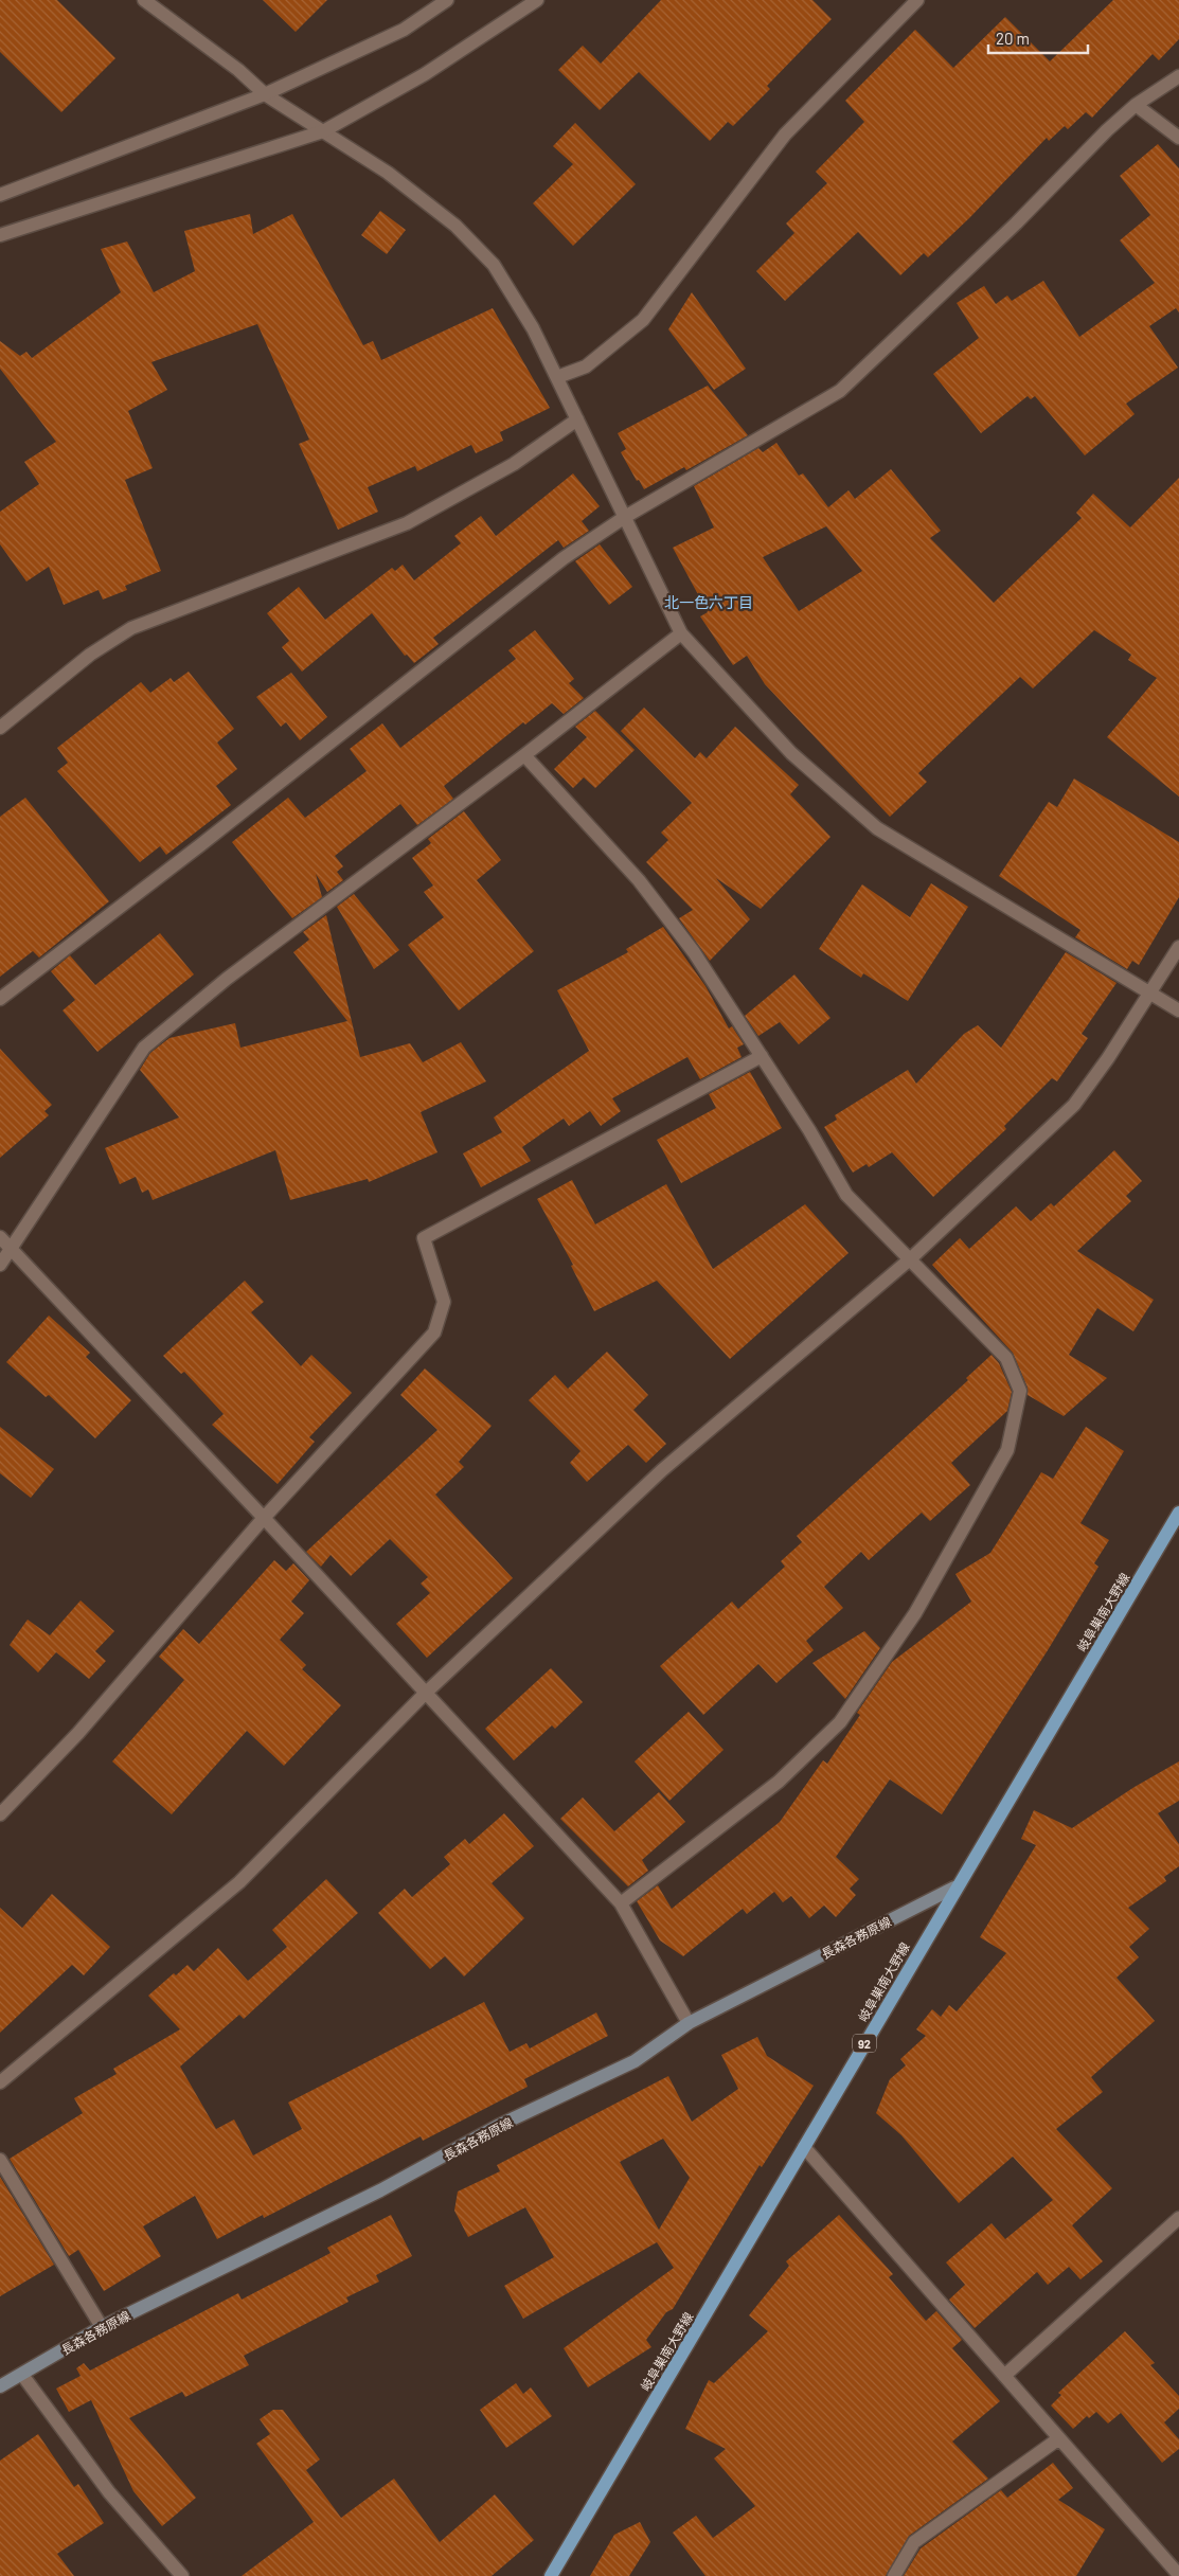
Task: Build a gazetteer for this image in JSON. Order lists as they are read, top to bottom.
{
  "streets": {
    "main road": ["岐阜巣南大野線", "長森各務原線", "92"]
  },
  "crossings": [
    ["岐阜巣南大野線", "長森各務原線"]
  ],
  "districts": ["北一色六丁目"],
  "scale_bar": "20 m"
}
